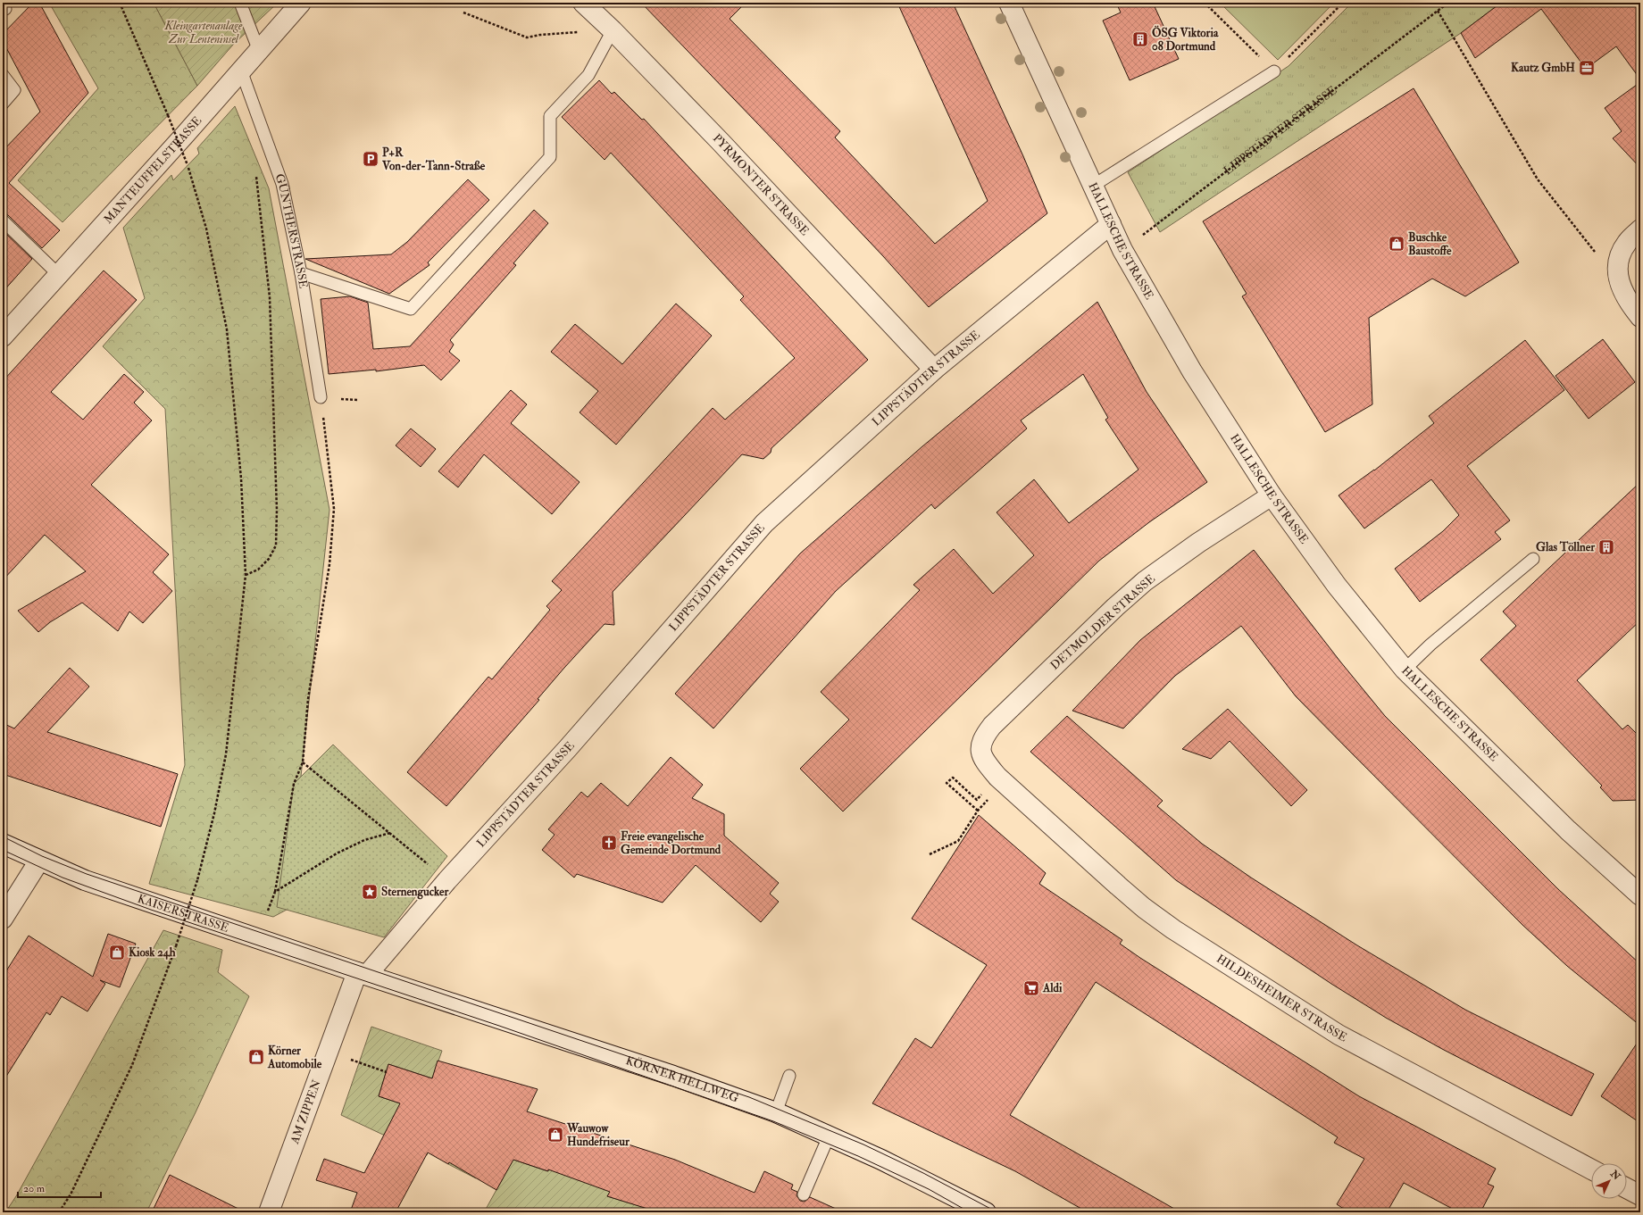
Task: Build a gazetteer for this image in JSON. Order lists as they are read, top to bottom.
{
  "streets": {
    "street": [
      "LIPPSTÄDTER STRASSE",
      "MANTEUFFELSTRASSE",
      "PYRMONTER STRASSE",
      "HALLESCHE STRASSE",
      "DETMOLDER STRASSE",
      "KAISERSTRASSE",
      "HILDESHEIMER STRASSE",
      "KÖRNER HELLWEG",
      "AM ZIPPEN"
    ],
    "lane": ["GÜNTHERSTRASSE"]
  },
  "crossings": [
    ["LIPPSTÄDTER STRASSE", "PYRMONTER STRASSE"],
    ["LIPPSTÄDTER STRASSE", "HALLESCHE STRASSE"],
    ["LIPPSTÄDTER STRASSE", "KAISERSTRASSE"],
    ["LIPPSTÄDTER STRASSE", "KÖRNER HELLWEG"],
    ["LIPPSTÄDTER STRASSE", "AM ZIPPEN"],
    ["MANTEUFFELSTRASSE", "GÜNTHERSTRASSE"],
    ["HALLESCHE STRASSE", "DETMOLDER STRASSE"],
    ["DETMOLDER STRASSE", "HILDESHEIMER STRASSE"],
    ["KAISERSTRASSE", "KÖRNER HELLWEG"],
    ["KAISERSTRASSE", "AM ZIPPEN"],
    ["KÖRNER HELLWEG", "AM ZIPPEN"]
  ],
  "parks": ["Kleingartenanlage Zur Lenteninsel"],
  "places": {
    "building": ["ÖSG Viktoria 08 Dortmund", "Glas Töllner"],
    "office": ["Kautz GmbH"],
    "parking": ["P+R Von-der-Tann-Straße"],
    "shop": [
      "Buschke Baustoffe",
      "Kiosk 24h",
      "Körner Automobile",
      "Wauwow Hundefriseur"
    ],
    "church": ["Freie evangelische Gemeinde Dortmund"],
    "place": ["Sternengucker"],
    "supermarket": ["Aldi"]
  },
  "scale_bar": "20 m",
  "north": "top right"
}
